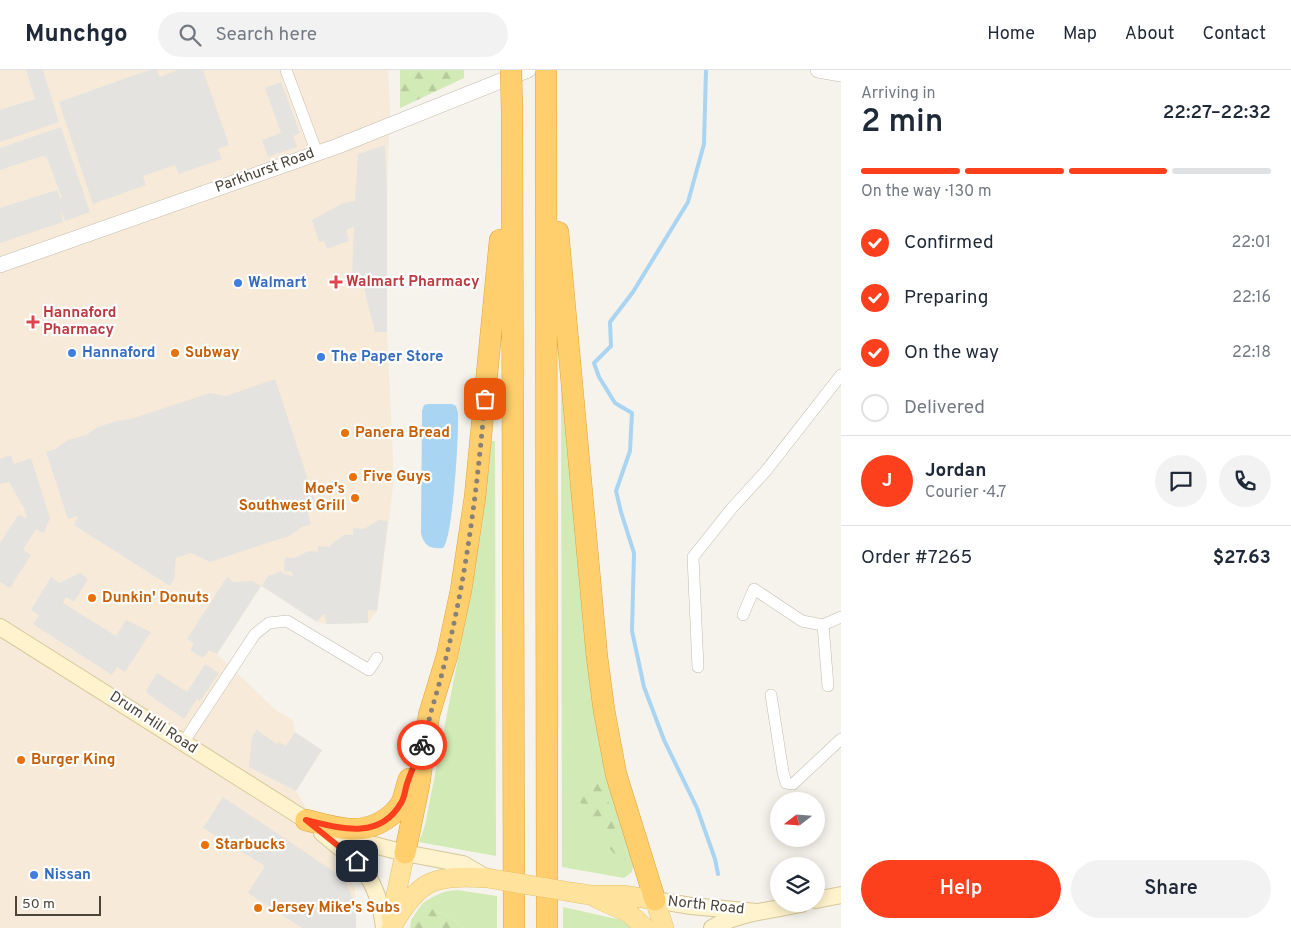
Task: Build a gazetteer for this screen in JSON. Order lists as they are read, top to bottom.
{
  "streets": {
    "main road": ["Drum Hill Road", "North Road"],
    "street": ["Parkhurst Road"]
  },
  "places": {
    "health": ["Walmart Pharmacy", "Hannaford Pharmacy"],
    "other": [
      "Walmart",
      "Hannaford",
      "Subway",
      "The Paper Store",
      "Panera Bread",
      "Five Guys",
      "Moe's Southwest Grill",
      "Dunkin' Donuts",
      "Burger King",
      "Starbucks",
      "Nissan",
      "Jersey Mike's Subs"
    ]
  },
  "scale_bar": "50 m",
  "north": "left",
  "page": {
    "header": "Munchgo",
    "search": "Search here",
    "nav": [
      "Home",
      "Map",
      "About",
      "Contact"
    ],
    "heading": ["2 min", "Arriving in", "22:27–22:32"],
    "panel": [
      "Jordan",
      "Courier · 4.7",
      "Order #7265",
      "$27.63"
    ],
    "bar": "On the way · 130 m",
    "list": [
      ["Confirmed", "22:01"],
      ["Preparing", "22:16"],
      ["On the way", "22:18"],
      "Delivered"
    ],
    "round": "J",
    "buttons": ["Help", "Share"],
    "scale": "50 m"
  }
}
